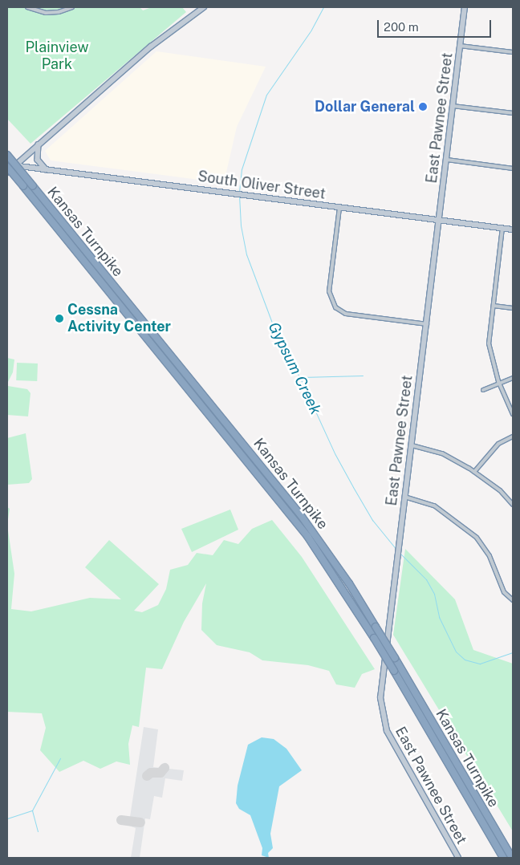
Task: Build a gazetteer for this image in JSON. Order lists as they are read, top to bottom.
{
  "streets": {
    "highway": ["Kansas Turnpike"],
    "main road": ["East Pawnee Street", "South Oliver Street"]
  },
  "crossings": [
    ["East Pawnee Street", "South Oliver Street"],
    ["South Oliver Street", "Kansas Turnpike"]
  ],
  "water": ["Gypsum Creek"],
  "parks": ["Plainview Park"],
  "places": ["Dollar General", "Cessna Activity Center"],
  "scale_bar": "200 m"
}
